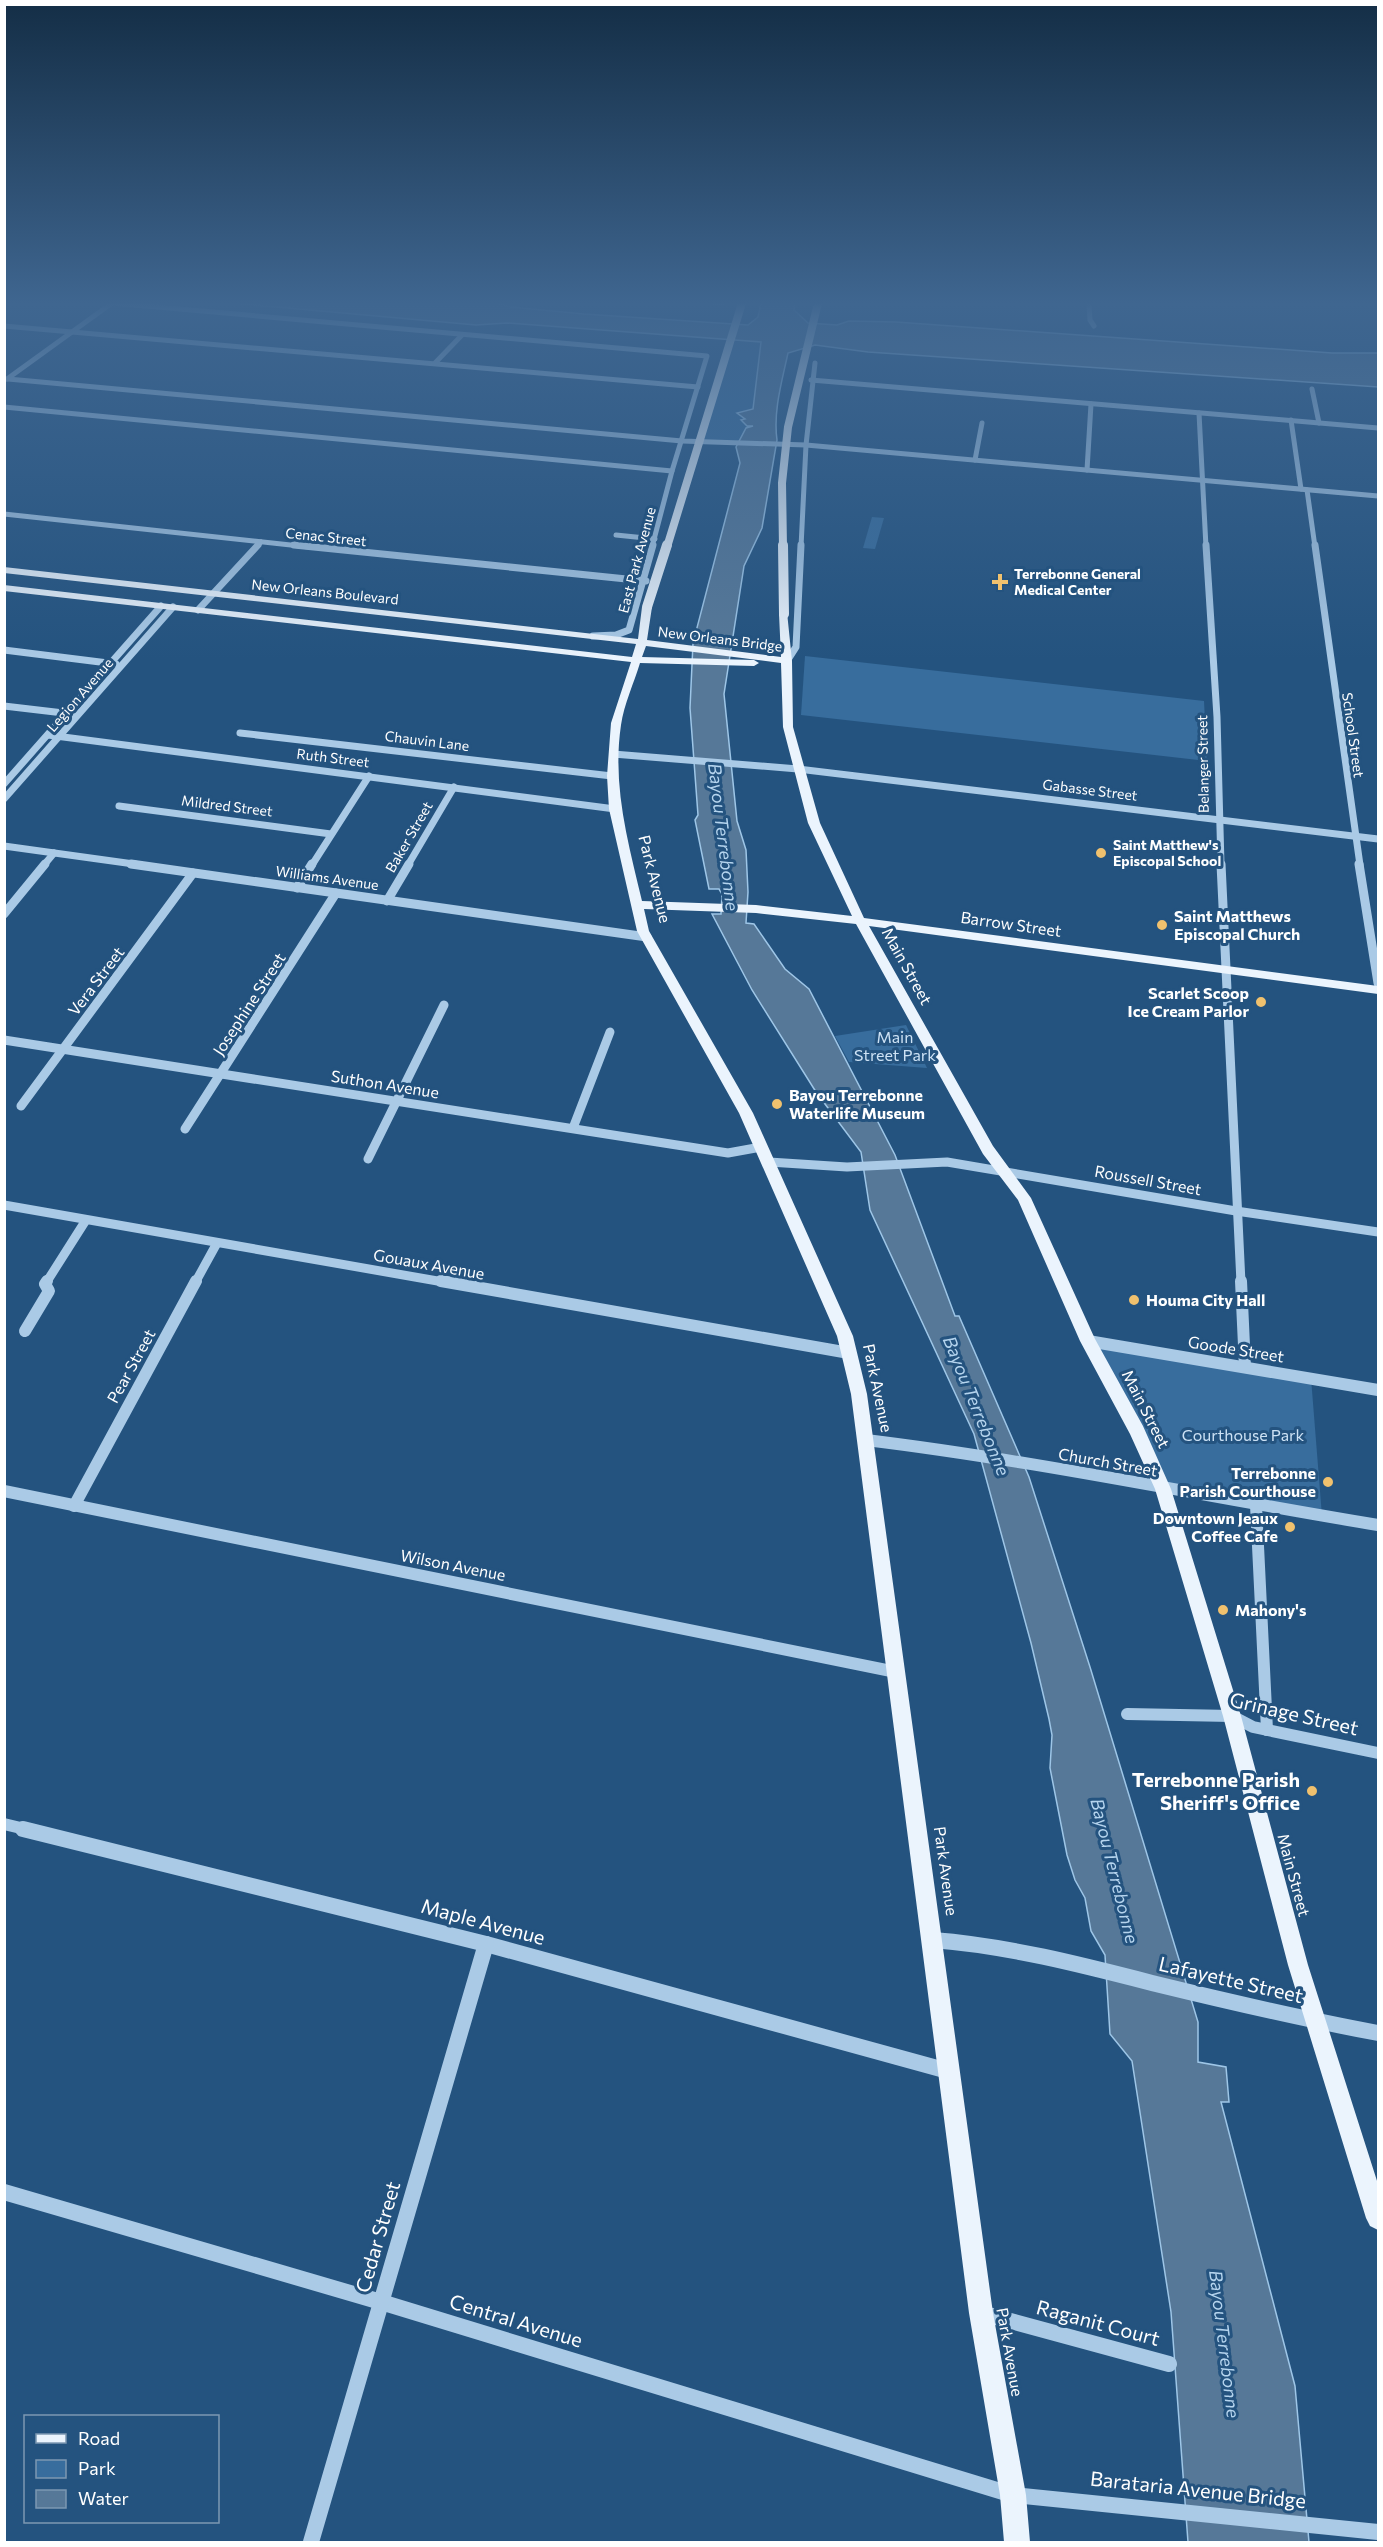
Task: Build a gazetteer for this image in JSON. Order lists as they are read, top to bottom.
{
  "streets": {
    "main road": [
      "New Orleans Boulevard",
      "New Orleans Bridge",
      "Park Avenue",
      "Barrow Street",
      "Main Street"
    ],
    "street": [
      "Cenac Street",
      "East Park Avenue",
      "Legion Avenue",
      "School Street",
      "Chauvin Lane",
      "Ruth Street",
      "Belanger Street",
      "Gabasse Street",
      "Mildred Street",
      "Baker Street",
      "Williams Avenue",
      "Vera Street",
      "Josephine Street",
      "Suthon Avenue",
      "Roussell Street",
      "Gouaux Avenue",
      "Goode Street",
      "Pear Street",
      "Church Street",
      "Wilson Avenue",
      "Grinage Street",
      "Maple Avenue",
      "Lafayette Street",
      "Cedar Street",
      "Central Avenue",
      "Raganit Court",
      "Barataria Avenue Bridge"
    ]
  },
  "crossings": [
    ["Cenac Street", "East Park Avenue"],
    ["East Park Avenue", "New Orleans Boulevard"],
    ["New Orleans Boulevard", "New Orleans Bridge"],
    ["New Orleans Boulevard", "Legion Avenue"],
    ["New Orleans Boulevard", "Park Avenue"],
    ["New Orleans Bridge", "Park Avenue"],
    ["New Orleans Bridge", "Main Street"],
    ["Legion Avenue", "Ruth Street"],
    ["School Street", "Gabasse Street"],
    ["Chauvin Lane", "Park Avenue"],
    ["Ruth Street", "Baker Street"],
    ["Ruth Street", "Park Avenue"],
    ["Belanger Street", "Gabasse Street"],
    ["Belanger Street", "Barrow Street"],
    ["Belanger Street", "Roussell Street"],
    ["Belanger Street", "Goode Street"],
    ["Gabasse Street", "Park Avenue"],
    ["Gabasse Street", "Main Street"],
    ["Baker Street", "Williams Avenue"],
    ["Williams Avenue", "Park Avenue"],
    ["Williams Avenue", "Vera Street"],
    ["Williams Avenue", "Josephine Street"],
    ["Park Avenue", "Barrow Street"],
    ["Park Avenue", "Suthon Avenue"],
    ["Park Avenue", "Gouaux Avenue"],
    ["Park Avenue", "Church Street"],
    ["Park Avenue", "Wilson Avenue"],
    ["Park Avenue", "Maple Avenue"],
    ["Park Avenue", "Lafayette Street"],
    ["Park Avenue", "Central Avenue"],
    ["Park Avenue", "Raganit Court"],
    ["Park Avenue", "Barataria Avenue Bridge"],
    ["Barrow Street", "Main Street"],
    ["Main Street", "Roussell Street"],
    ["Main Street", "Goode Street"],
    ["Main Street", "Church Street"],
    ["Main Street", "Grinage Street"],
    ["Main Street", "Lafayette Street"],
    ["Vera Street", "Suthon Avenue"],
    ["Josephine Street", "Suthon Avenue"],
    ["Suthon Avenue", "Roussell Street"],
    ["Gouaux Avenue", "Pear Street"],
    ["Pear Street", "Wilson Avenue"],
    ["Maple Avenue", "Cedar Street"],
    ["Cedar Street", "Central Avenue"],
    ["Central Avenue", "Barataria Avenue Bridge"]
  ],
  "water": ["Bayou Terrebonne"],
  "parks": ["Main Street Park", "Courthouse Park"],
  "places": {
    "health": ["Terrebonne General Medical Center"],
    "other": [
      "Saint Matthew's Episcopal School",
      "Saint Matthews Episcopal Church",
      "Scarlet Scoop Ice Cream Parlor",
      "Bayou Terrebonne Waterlife Museum",
      "Houma City Hall",
      "Terrebonne Parish Courthouse",
      "Downtown Jeaux Coffee Cafe",
      "Mahony's",
      "Terrebonne Parish Sheriff's Office"
    ]
  },
  "legend": ["Road", "Park", "Water"]
}
